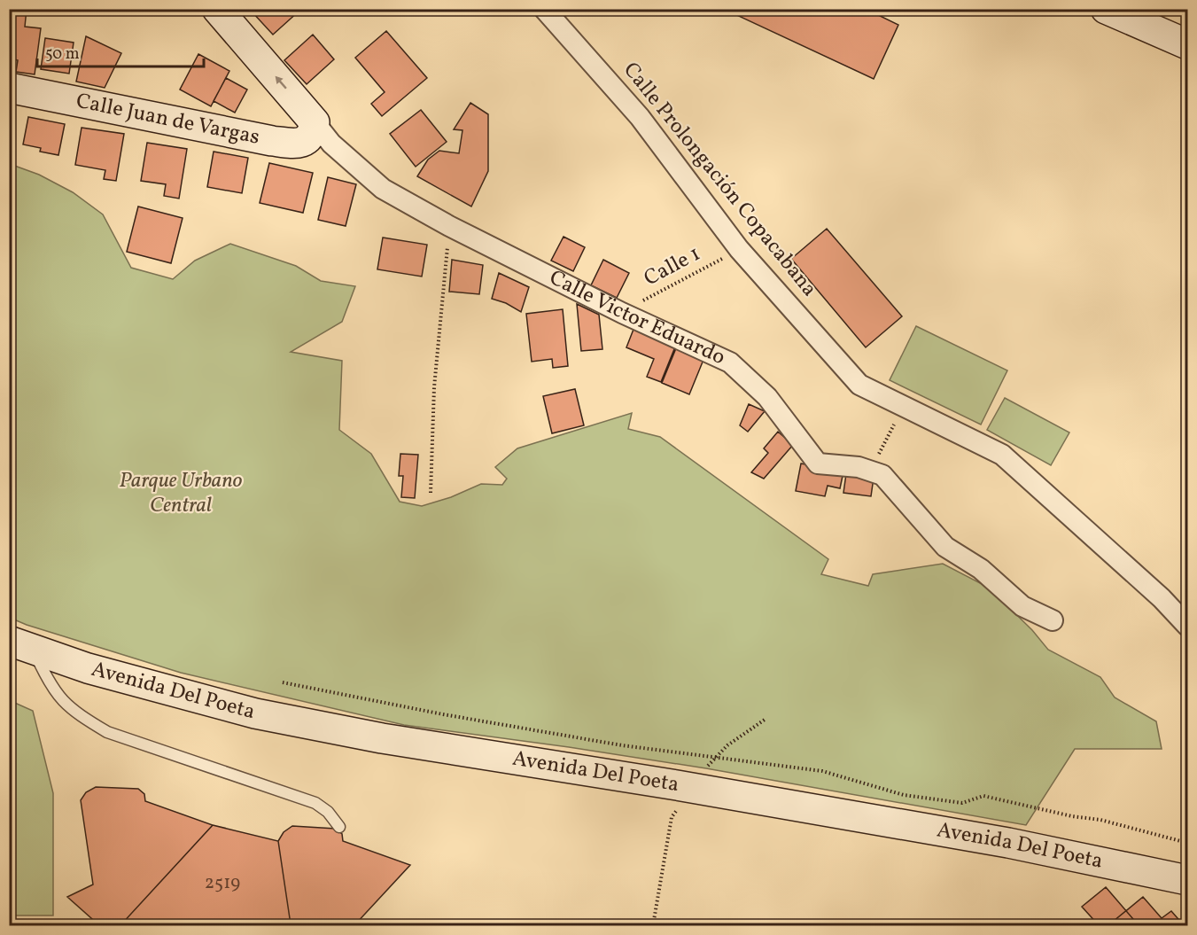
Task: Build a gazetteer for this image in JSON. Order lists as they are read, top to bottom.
{
  "streets": {
    "main road": ["Calle Juan de Vargas", "Calle Victor Eduardo", "Avenida Del Poeta"],
    "street": ["Calle Prolongación Copacabana"],
    "path": ["Calle 1"]
  },
  "crossings": [
    ["Calle Juan de Vargas", "Calle Victor Eduardo"],
    ["Calle Prolongación Copacabana", "Calle 1"],
    ["Calle 1", "Calle Victor Eduardo"]
  ],
  "parks": ["Parque Urbano Central"],
  "house_numbers": ["2519"],
  "scale_bar": "50 m"
}
